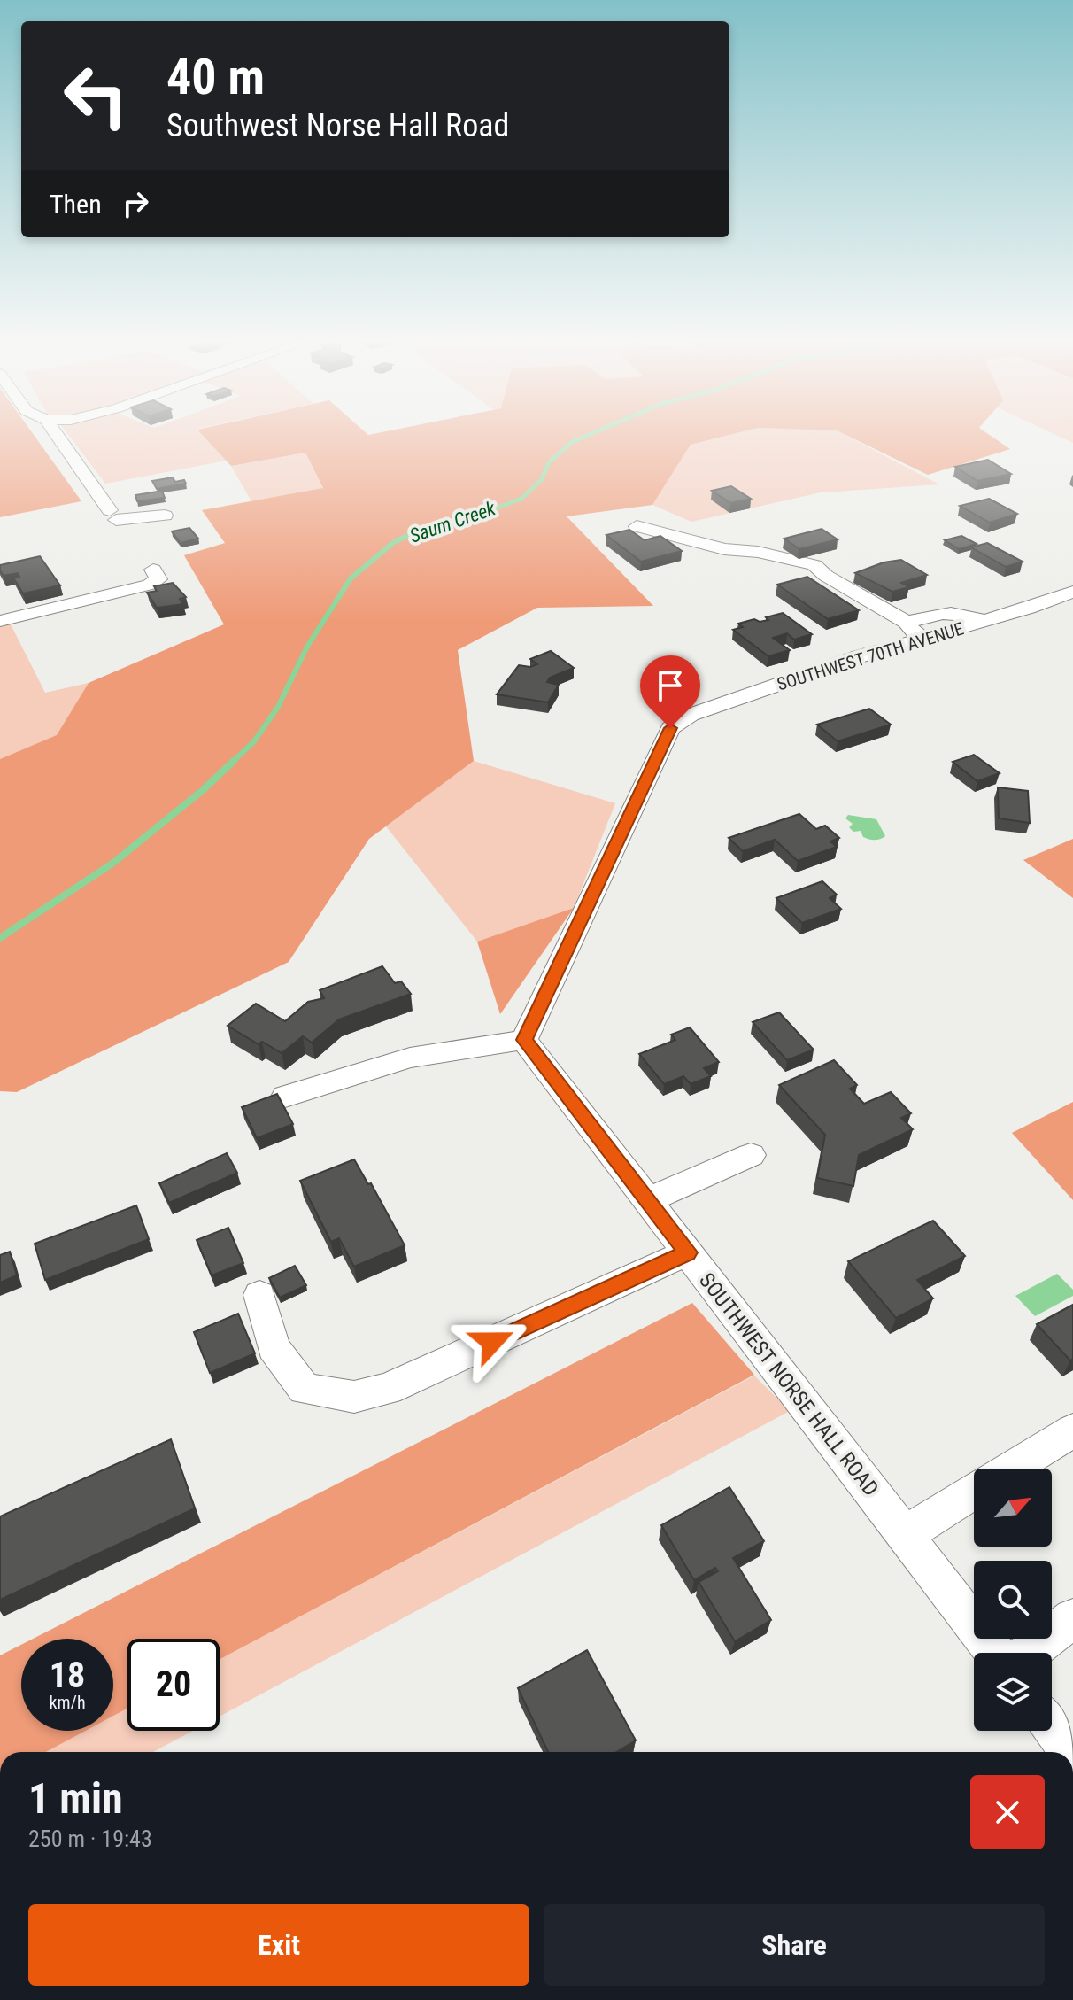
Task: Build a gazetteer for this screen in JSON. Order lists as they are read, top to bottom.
{
  "streets": {
    "street": ["SOUTHWEST 70TH AVENUE", "SOUTHWEST NORSE HALL ROAD"]
  },
  "crossings": [
    ["SOUTHWEST 70TH AVENUE", "SOUTHWEST NORSE HALL ROAD"]
  ],
  "water": ["Saum Creek"],
  "north": "top right",
  "page": {
    "turn": ["40 m", "Southwest Norse Hall Road"],
    "then": "Then",
    "speed": "18 km/h",
    "limit": "20",
    "heading": ["1 min", "250 m · 19:43"],
    "buttons": ["Exit", "Share"]
  }
}
